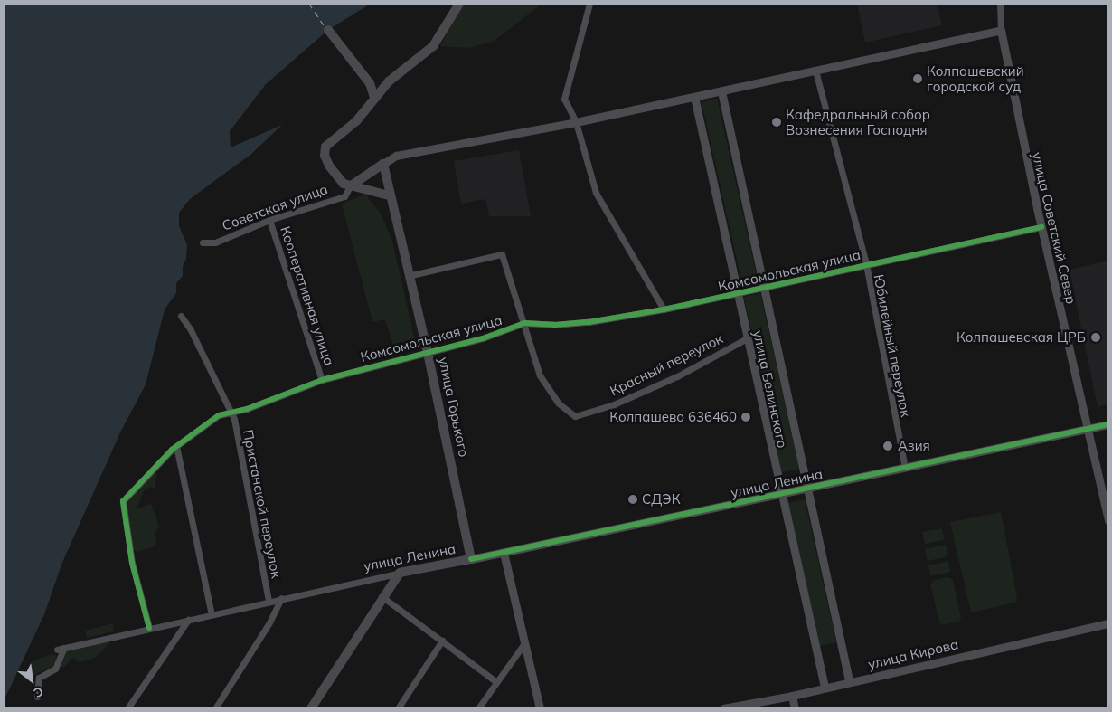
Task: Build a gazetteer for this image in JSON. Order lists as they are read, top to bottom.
{
  "streets": {
    "main road": ["улица Горького", "улица Ленина"],
    "street": [
      "Советская улица",
      "улица Советский Север",
      "Комсомольская улица",
      "Кооперативная улица",
      "Юбилейный переулок",
      "Красный переулок",
      "улица Белинского",
      "Пристанской переулок",
      "улица Кирова"
    ]
  },
  "crossings": [
    ["Советская улица", "Кооперативная улица"],
    ["улица Советский Север", "Комсомольская улица"],
    ["улица Советский Север", "улица Ленина"],
    ["Комсомольская улица", "Кооперативная улица"],
    ["Комсомольская улица", "Юбилейный переулок"],
    ["Комсомольская улица", "Красный переулок"],
    ["Комсомольская улица", "улица Белинского"],
    ["Комсомольская улица", "улица Горького"],
    ["Комсомольская улица", "улица Ленина"],
    ["Комсомольская улица", "Пристанской переулок"],
    ["Юбилейный переулок", "улица Ленина"],
    ["Красный переулок", "улица Белинского"],
    ["Красный переулок", "улица Горького"],
    ["улица Белинского", "улица Ленина"],
    ["улица Белинского", "улица Кирова"],
    ["улица Горького", "улица Ленина"],
    ["улица Ленина", "Пристанской переулок"]
  ],
  "places": [
    "Колпашевский городской суд",
    "Кафедральный собор Вознесения Господня",
    "Колпашевская ЦРБ",
    "Колпашево 636460",
    "Азия",
    "СДЭК"
  ],
  "north": "bottom right"
}
